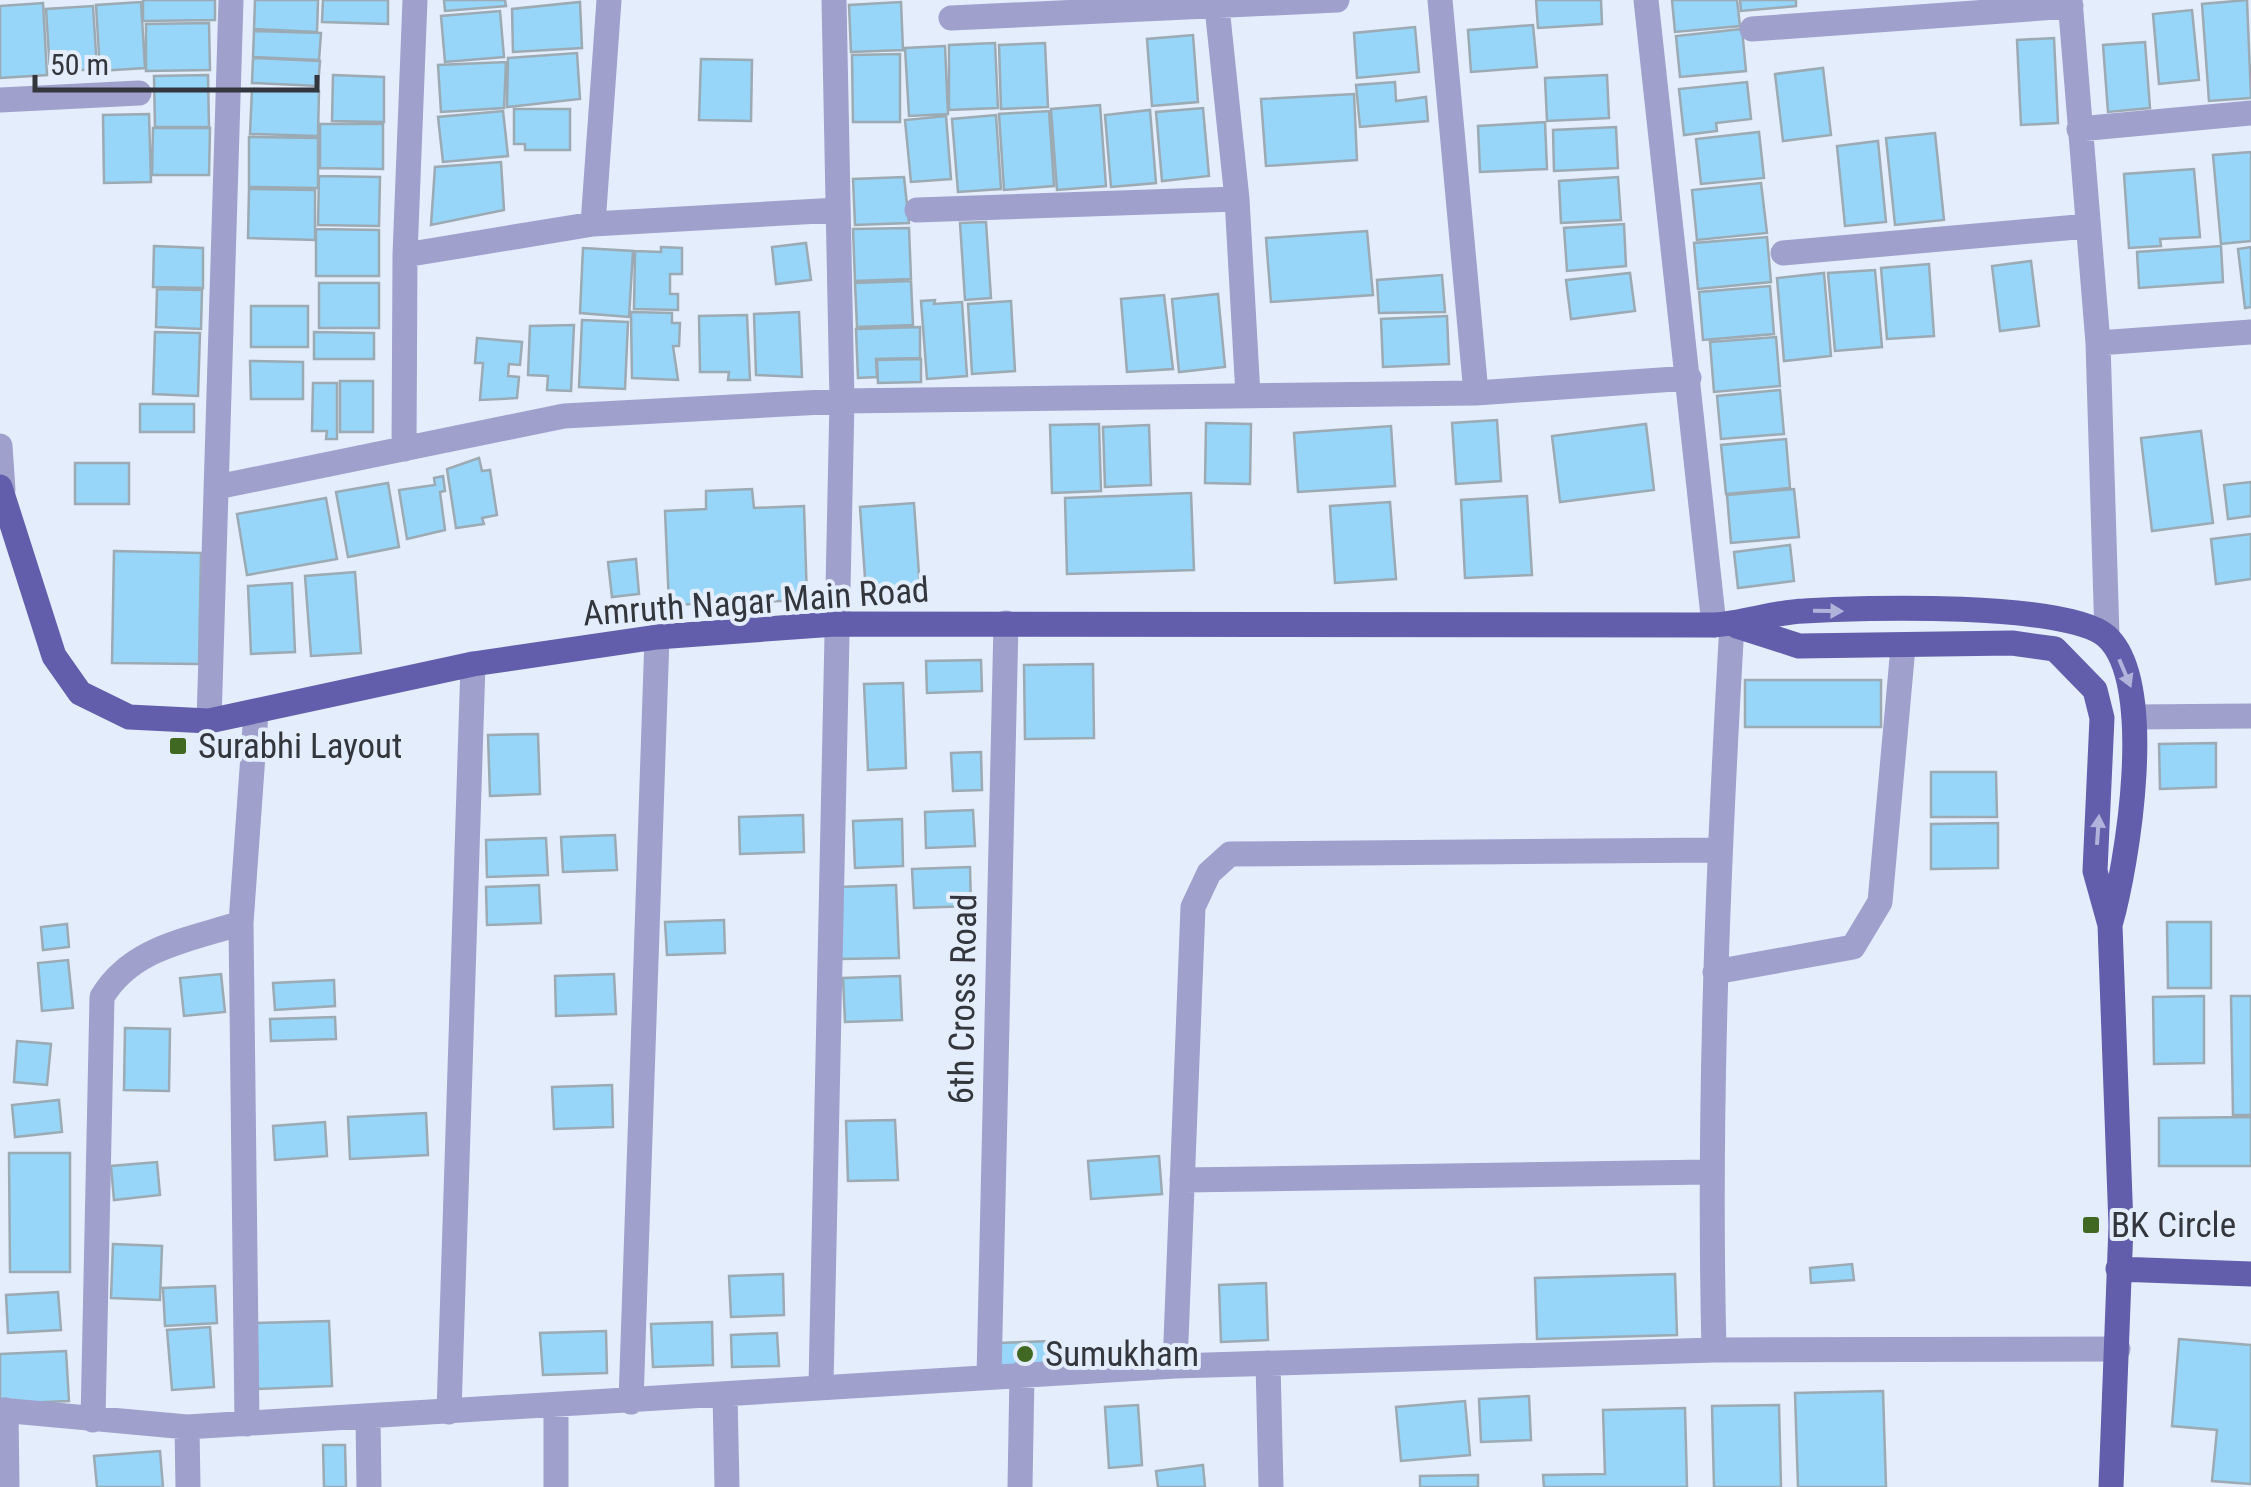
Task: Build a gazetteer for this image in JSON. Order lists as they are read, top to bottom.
{
  "streets": {
    "main road": ["Amruth Nagar Main Road"],
    "street": ["6th Cross Road"]
  },
  "crossings": [
    ["Amruth Nagar Main Road", "6th Cross Road"]
  ],
  "places": {
    "transit": ["Surabhi Layout", "BK Circle"],
    "other": ["Sumukham"]
  },
  "scale_bar": "50 m"
}
